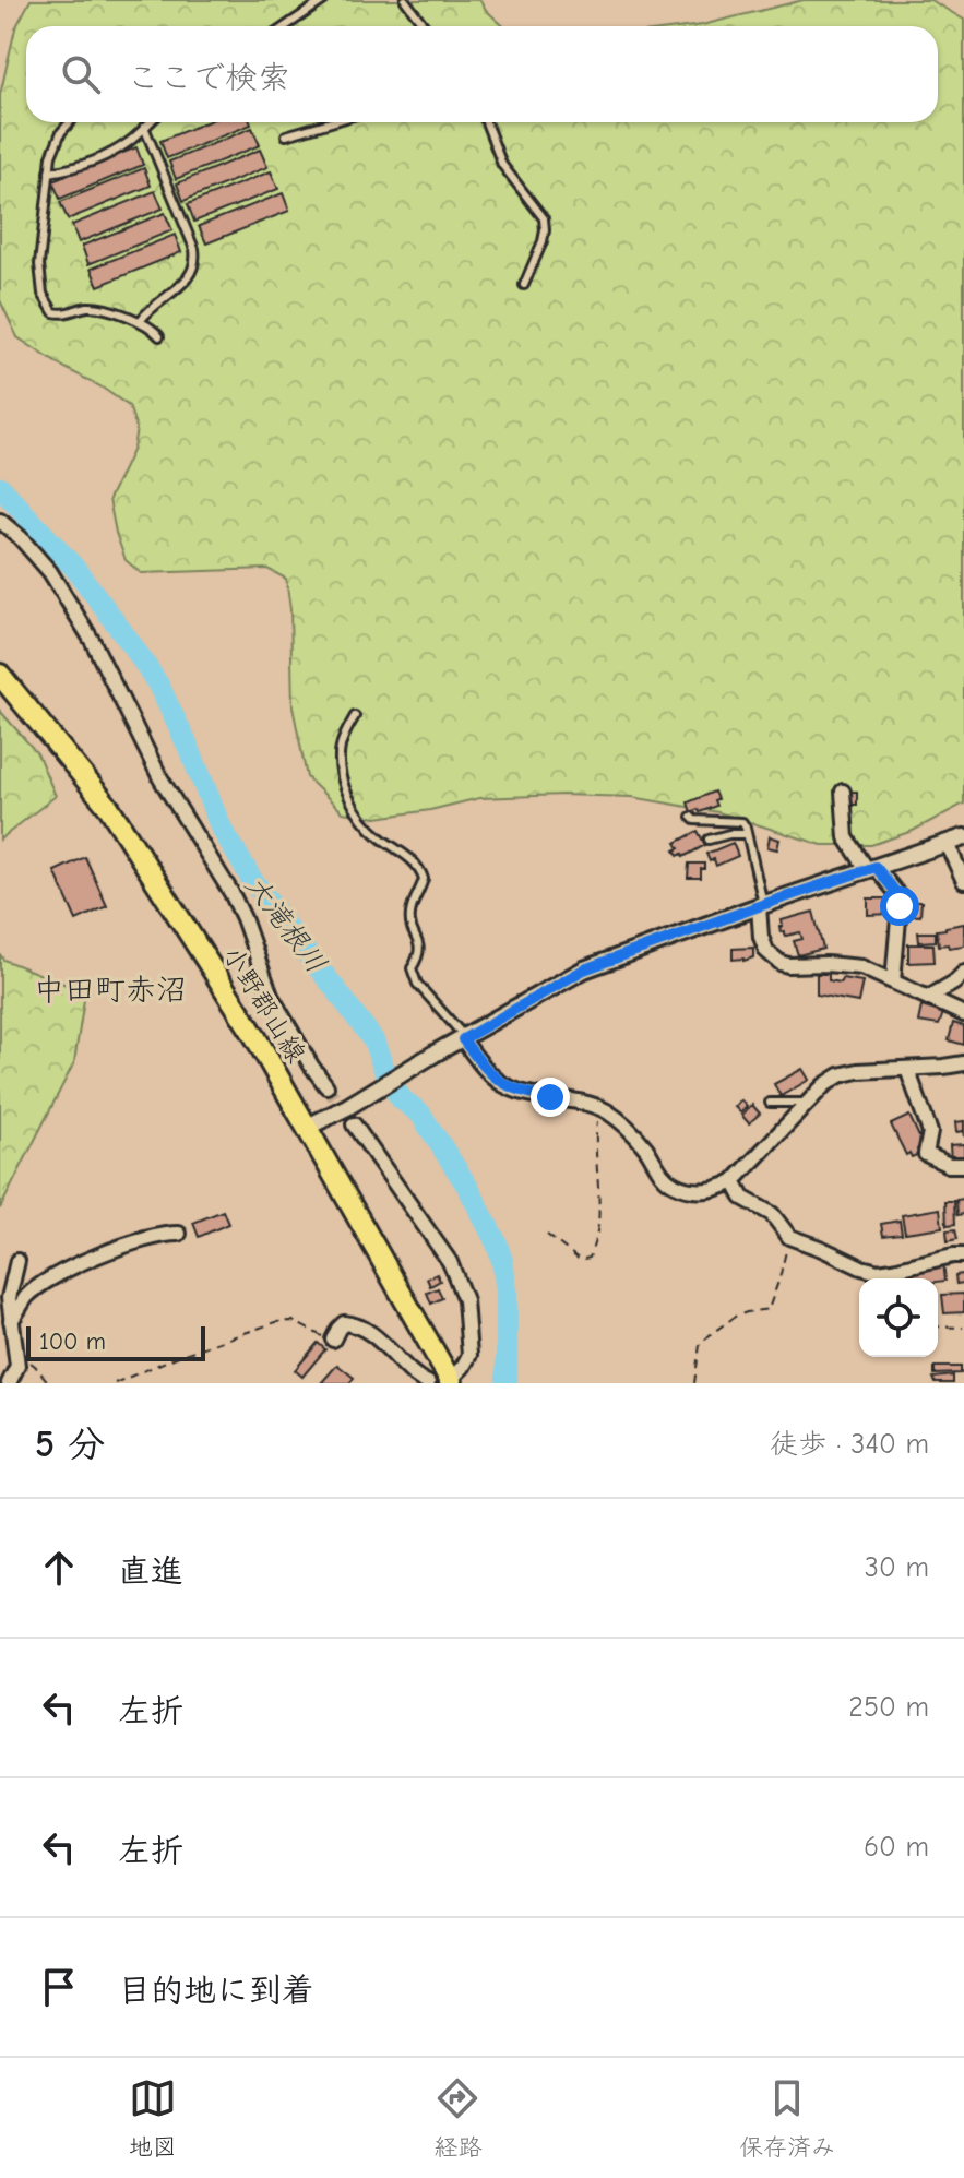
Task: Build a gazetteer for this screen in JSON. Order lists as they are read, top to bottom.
{
  "streets": {
    "main road": ["小野郡山線"]
  },
  "districts": ["中田町赤沼"],
  "water": ["大滝根川"],
  "scale_bar": "100 m",
  "page": {
    "search": "ここで検索",
    "scale": "100 m",
    "heading": ["5 分", "徒歩 · 340 m"],
    "list": [
      ["直進", "30 m"],
      ["左折", "250 m"],
      ["左折", "60 m"],
      "目的地に到着"
    ],
    "nav": ["地図", "経路", "保存済み"]
  }
}
